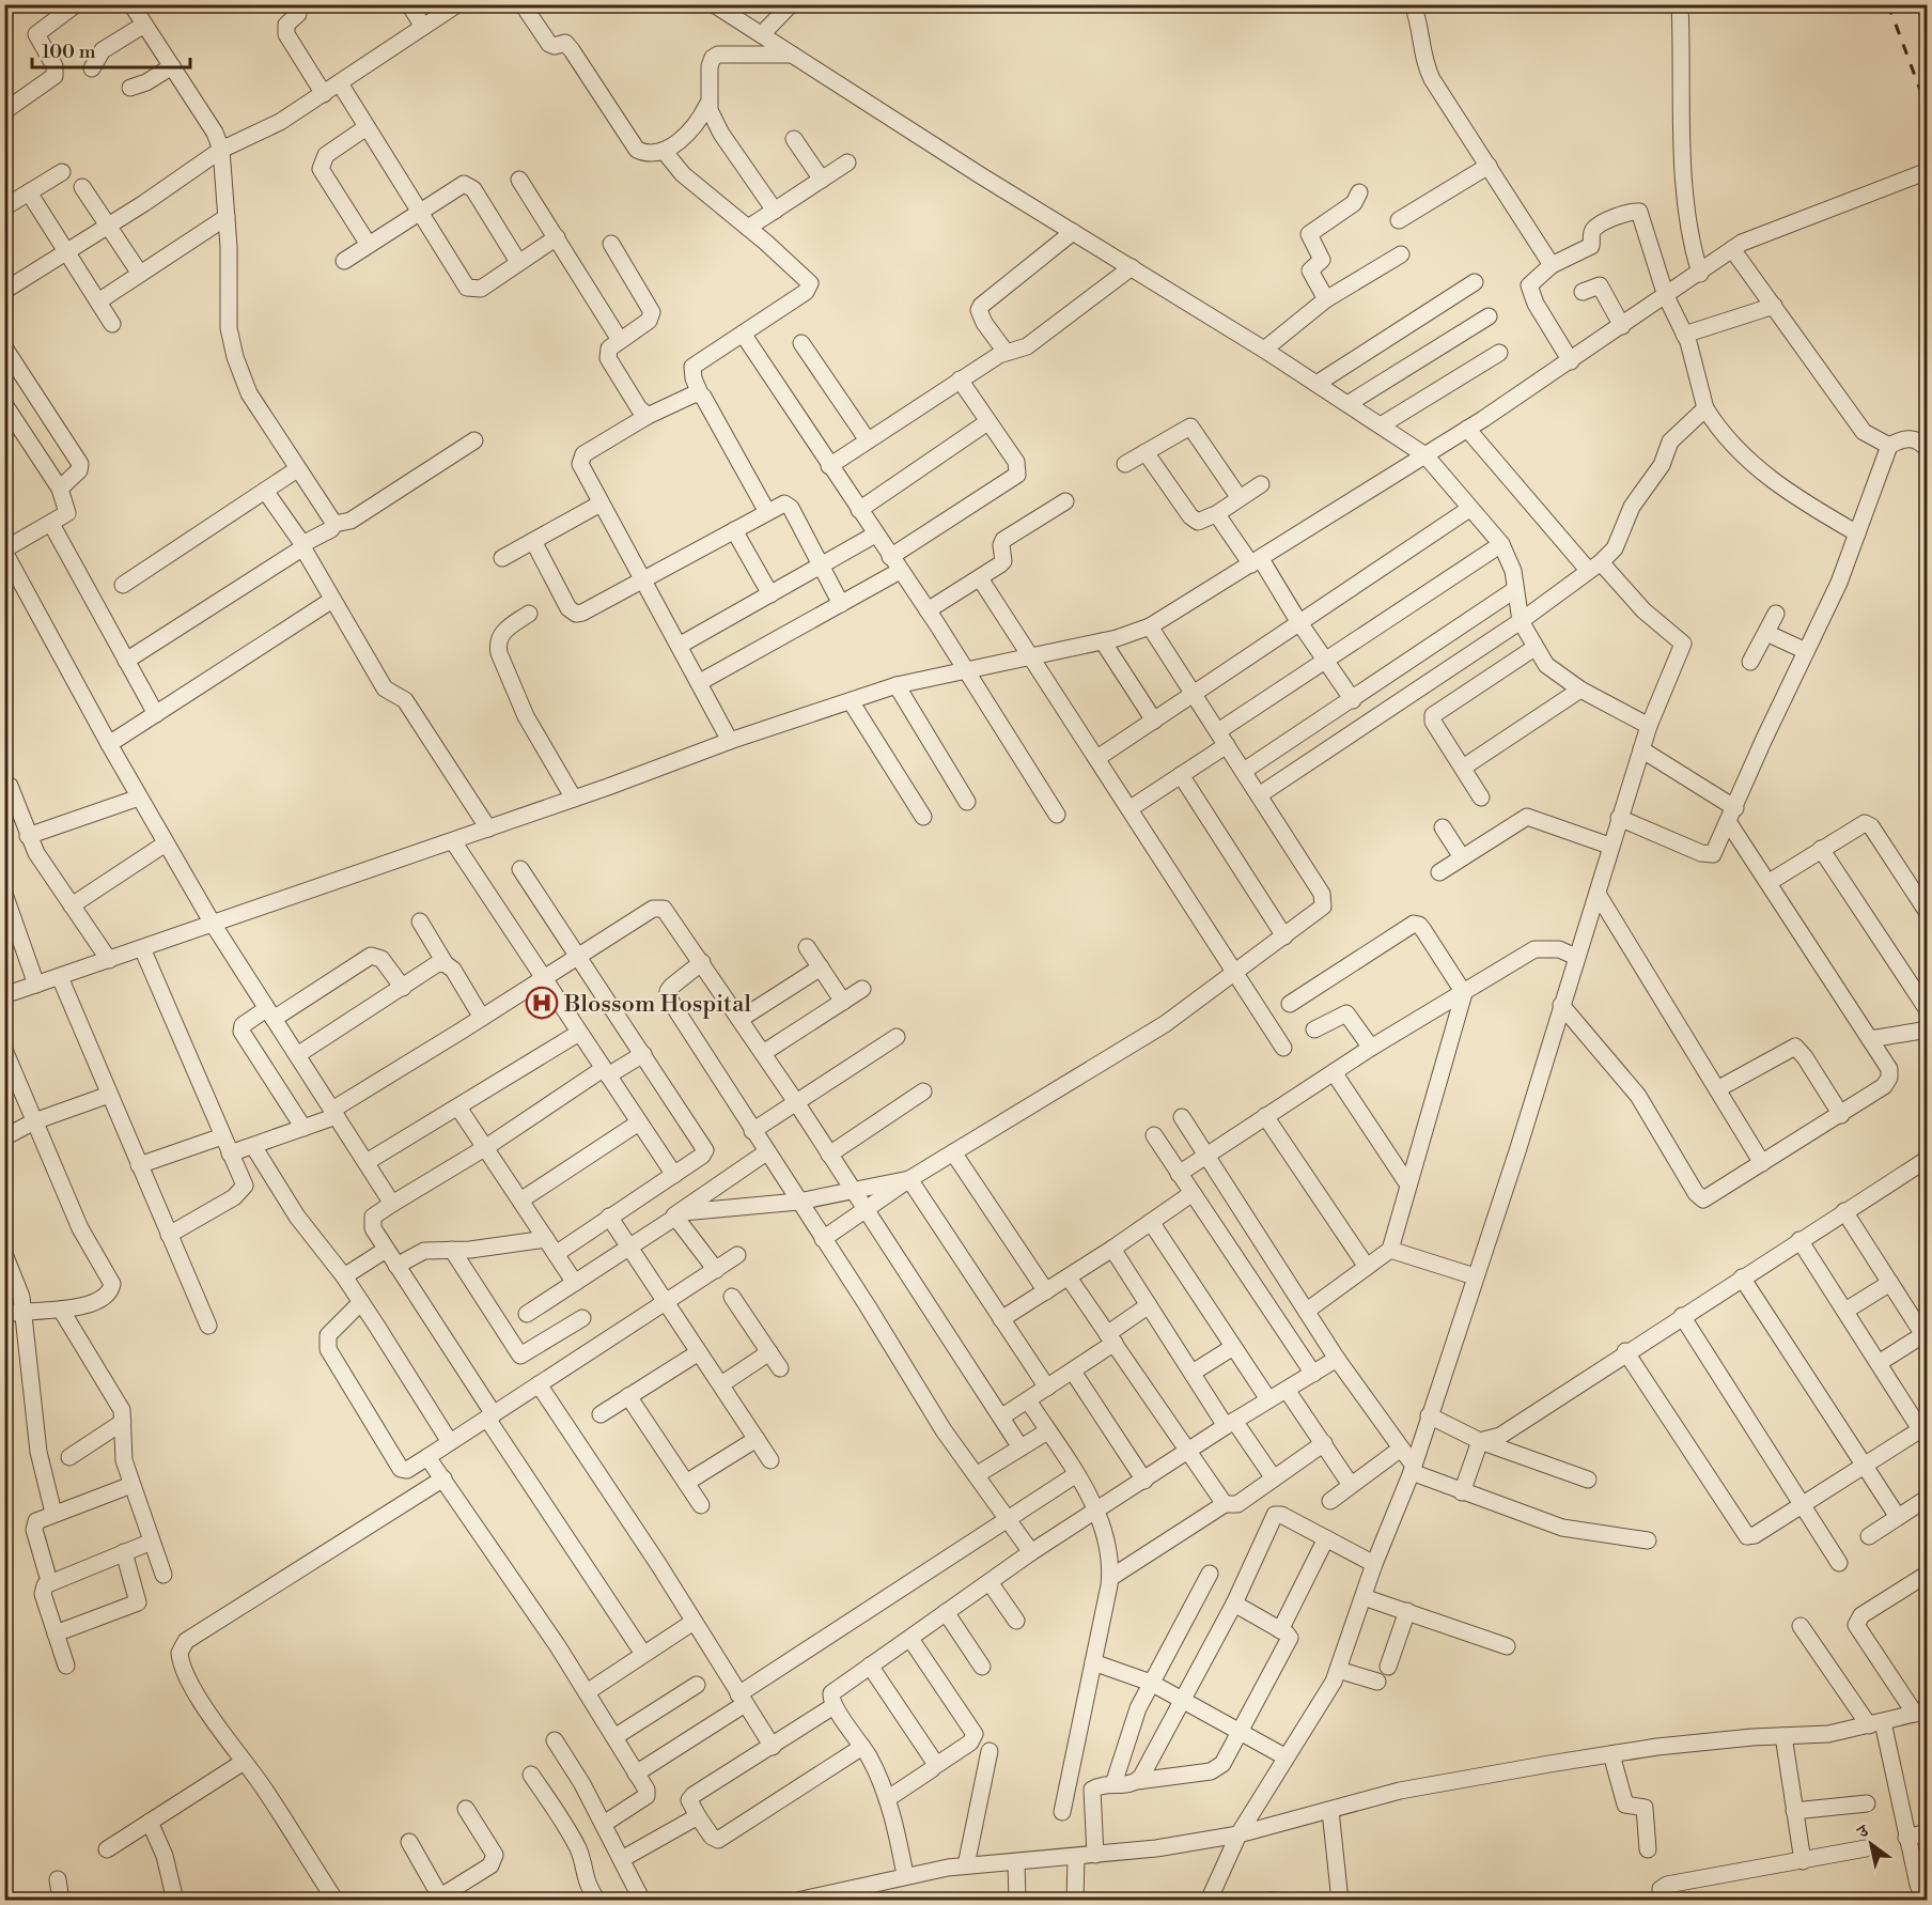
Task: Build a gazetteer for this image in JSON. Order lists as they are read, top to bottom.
{
  "places": {
    "hospital": ["Blossom Hospital"]
  },
  "scale_bar": "100 m",
  "north": "top left"
}
